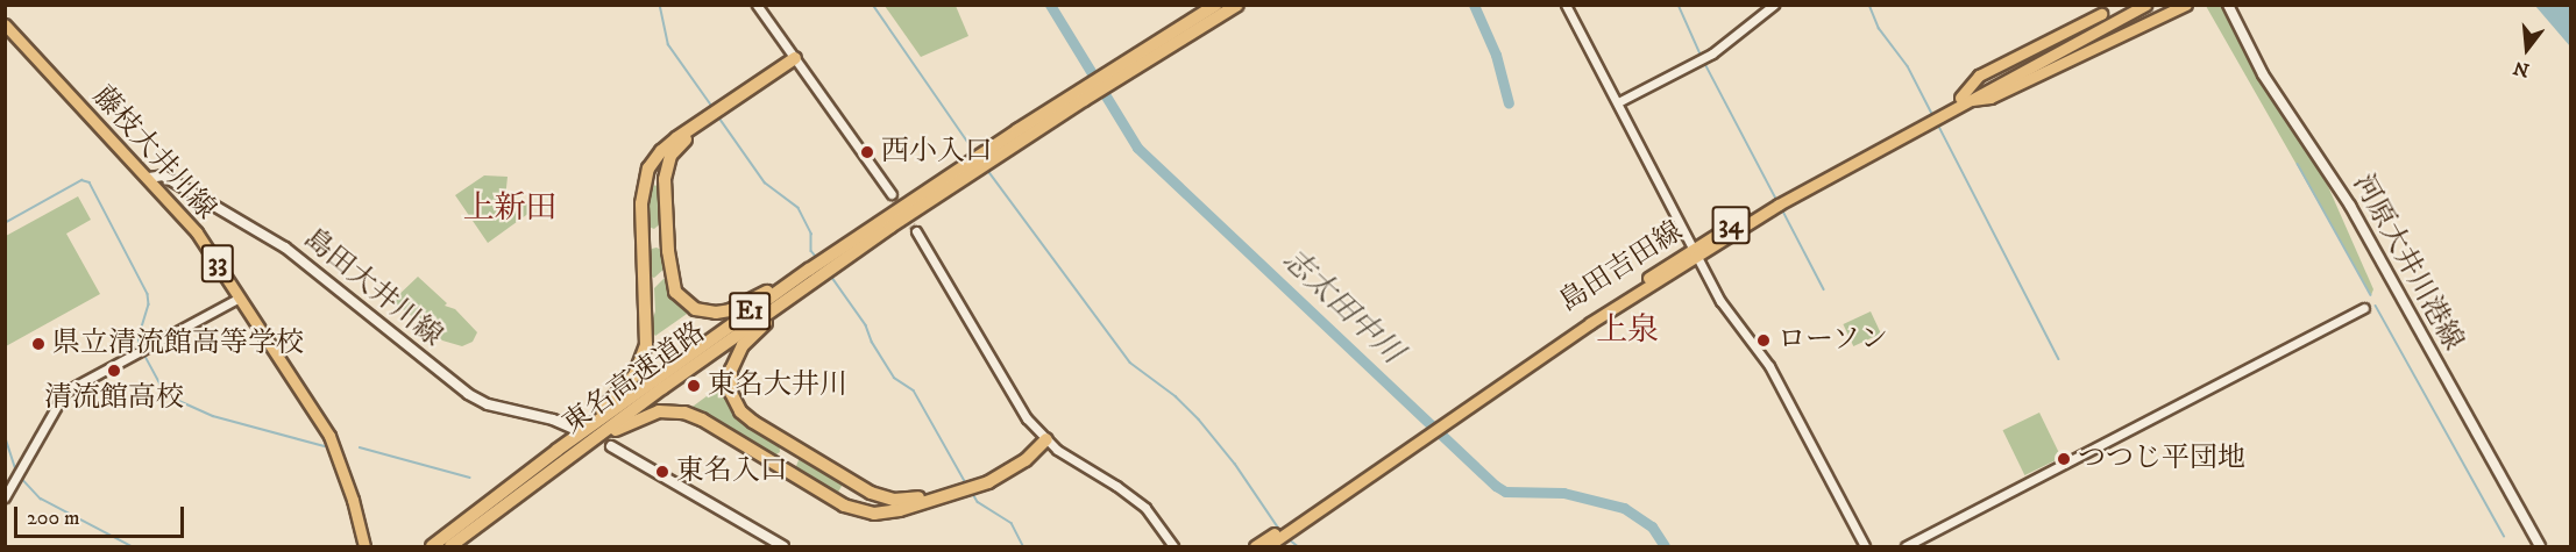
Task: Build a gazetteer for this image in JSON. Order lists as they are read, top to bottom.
{
  "streets": {
    "highway": ["E1", "東名高速道路"],
    "main road": [
      "藤枝大井川線",
      "34",
      "河原大井川港線",
      "33",
      "島田吉田線",
      "島田大井川線"
    ]
  },
  "crossings": [
    ["藤枝大井川線", "島田大井川線"]
  ],
  "districts": ["上新田", "上泉"],
  "water": ["志太田中川"],
  "places": [
    "西小入口",
    "ローソン",
    "県立清流館高等学校",
    "清流館高校",
    "東名大井川",
    "つつじ平団地",
    "東名入口"
  ],
  "scale_bar": "200 m",
  "north": "bottom"
}
